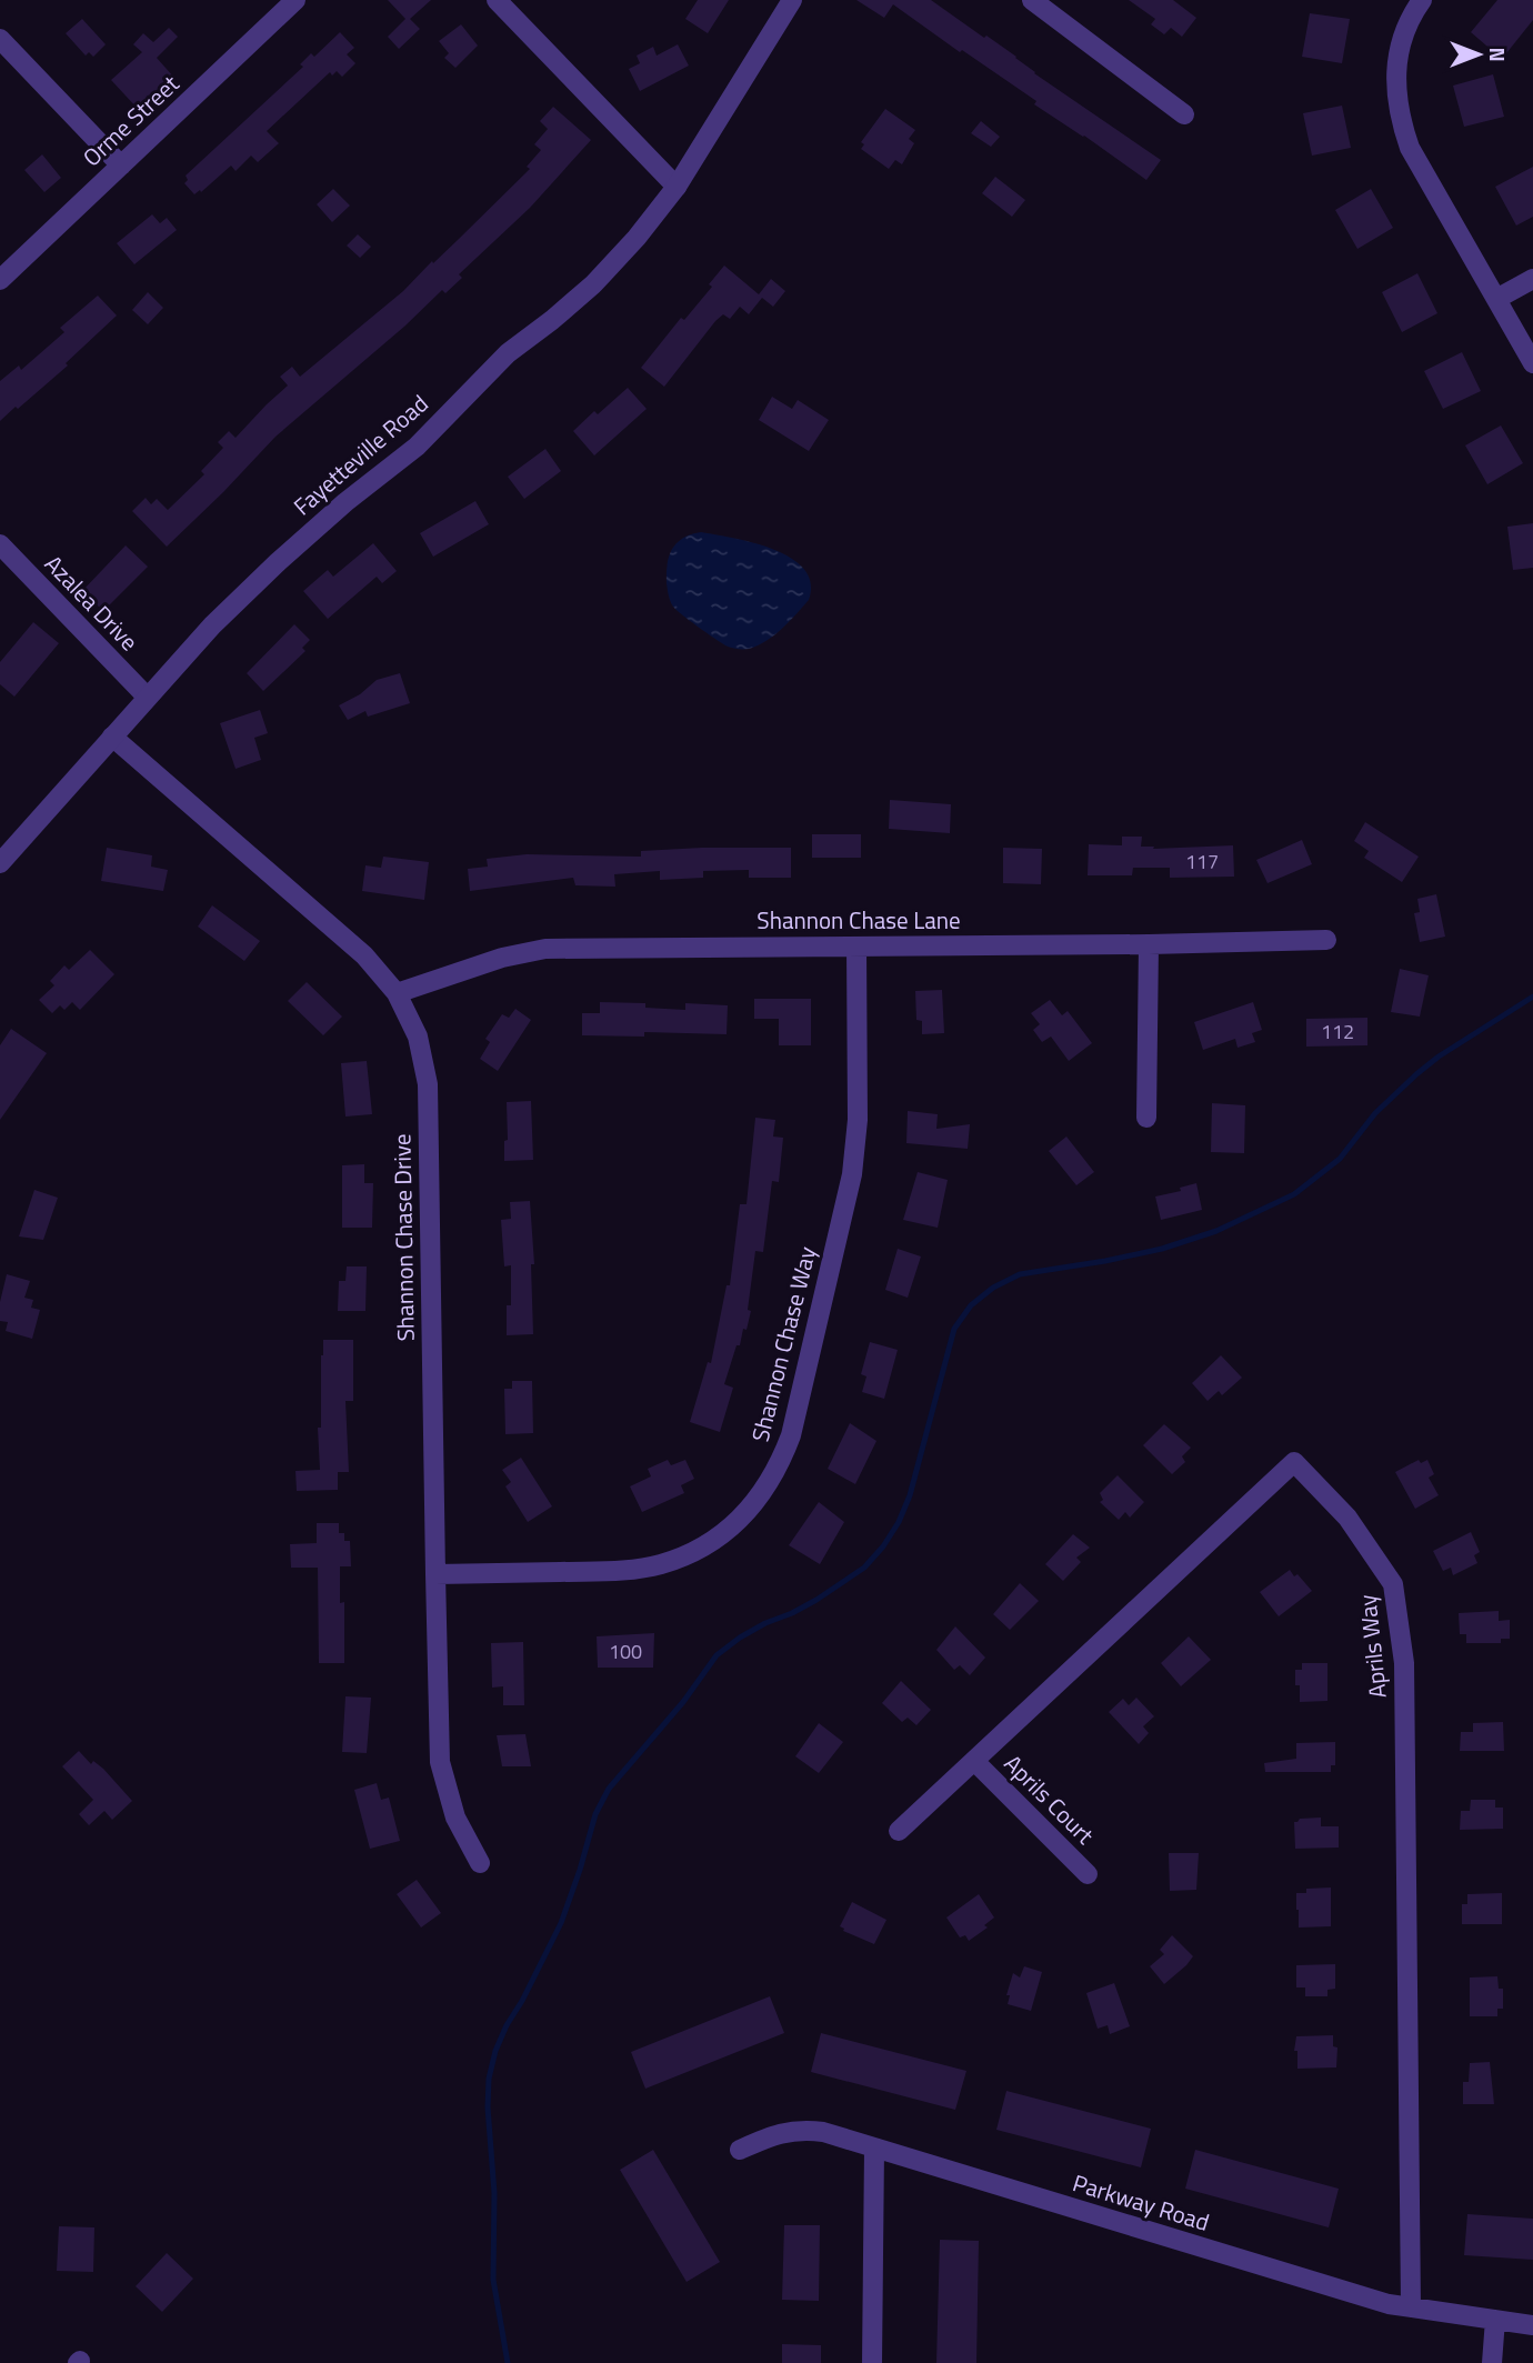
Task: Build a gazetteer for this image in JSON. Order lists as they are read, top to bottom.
{
  "streets": {
    "street": [
      "Orme Street",
      "Fayetteville Road",
      "Azalea Drive",
      "Shannon Chase Lane",
      "Shannon Chase Drive",
      "Shannon Chase Way",
      "Aprils Way",
      "Aprils Court",
      "Parkway Road"
    ]
  },
  "crossings": [
    ["Fayetteville Road", "Azalea Drive"],
    ["Fayetteville Road", "Shannon Chase Drive"],
    ["Shannon Chase Lane", "Shannon Chase Drive"],
    ["Shannon Chase Lane", "Shannon Chase Way"],
    ["Shannon Chase Drive", "Shannon Chase Way"],
    ["Aprils Way", "Aprils Court"],
    ["Aprils Way", "Parkway Road"]
  ],
  "house_numbers": ["117", "112", "100"],
  "north": "right"
}
